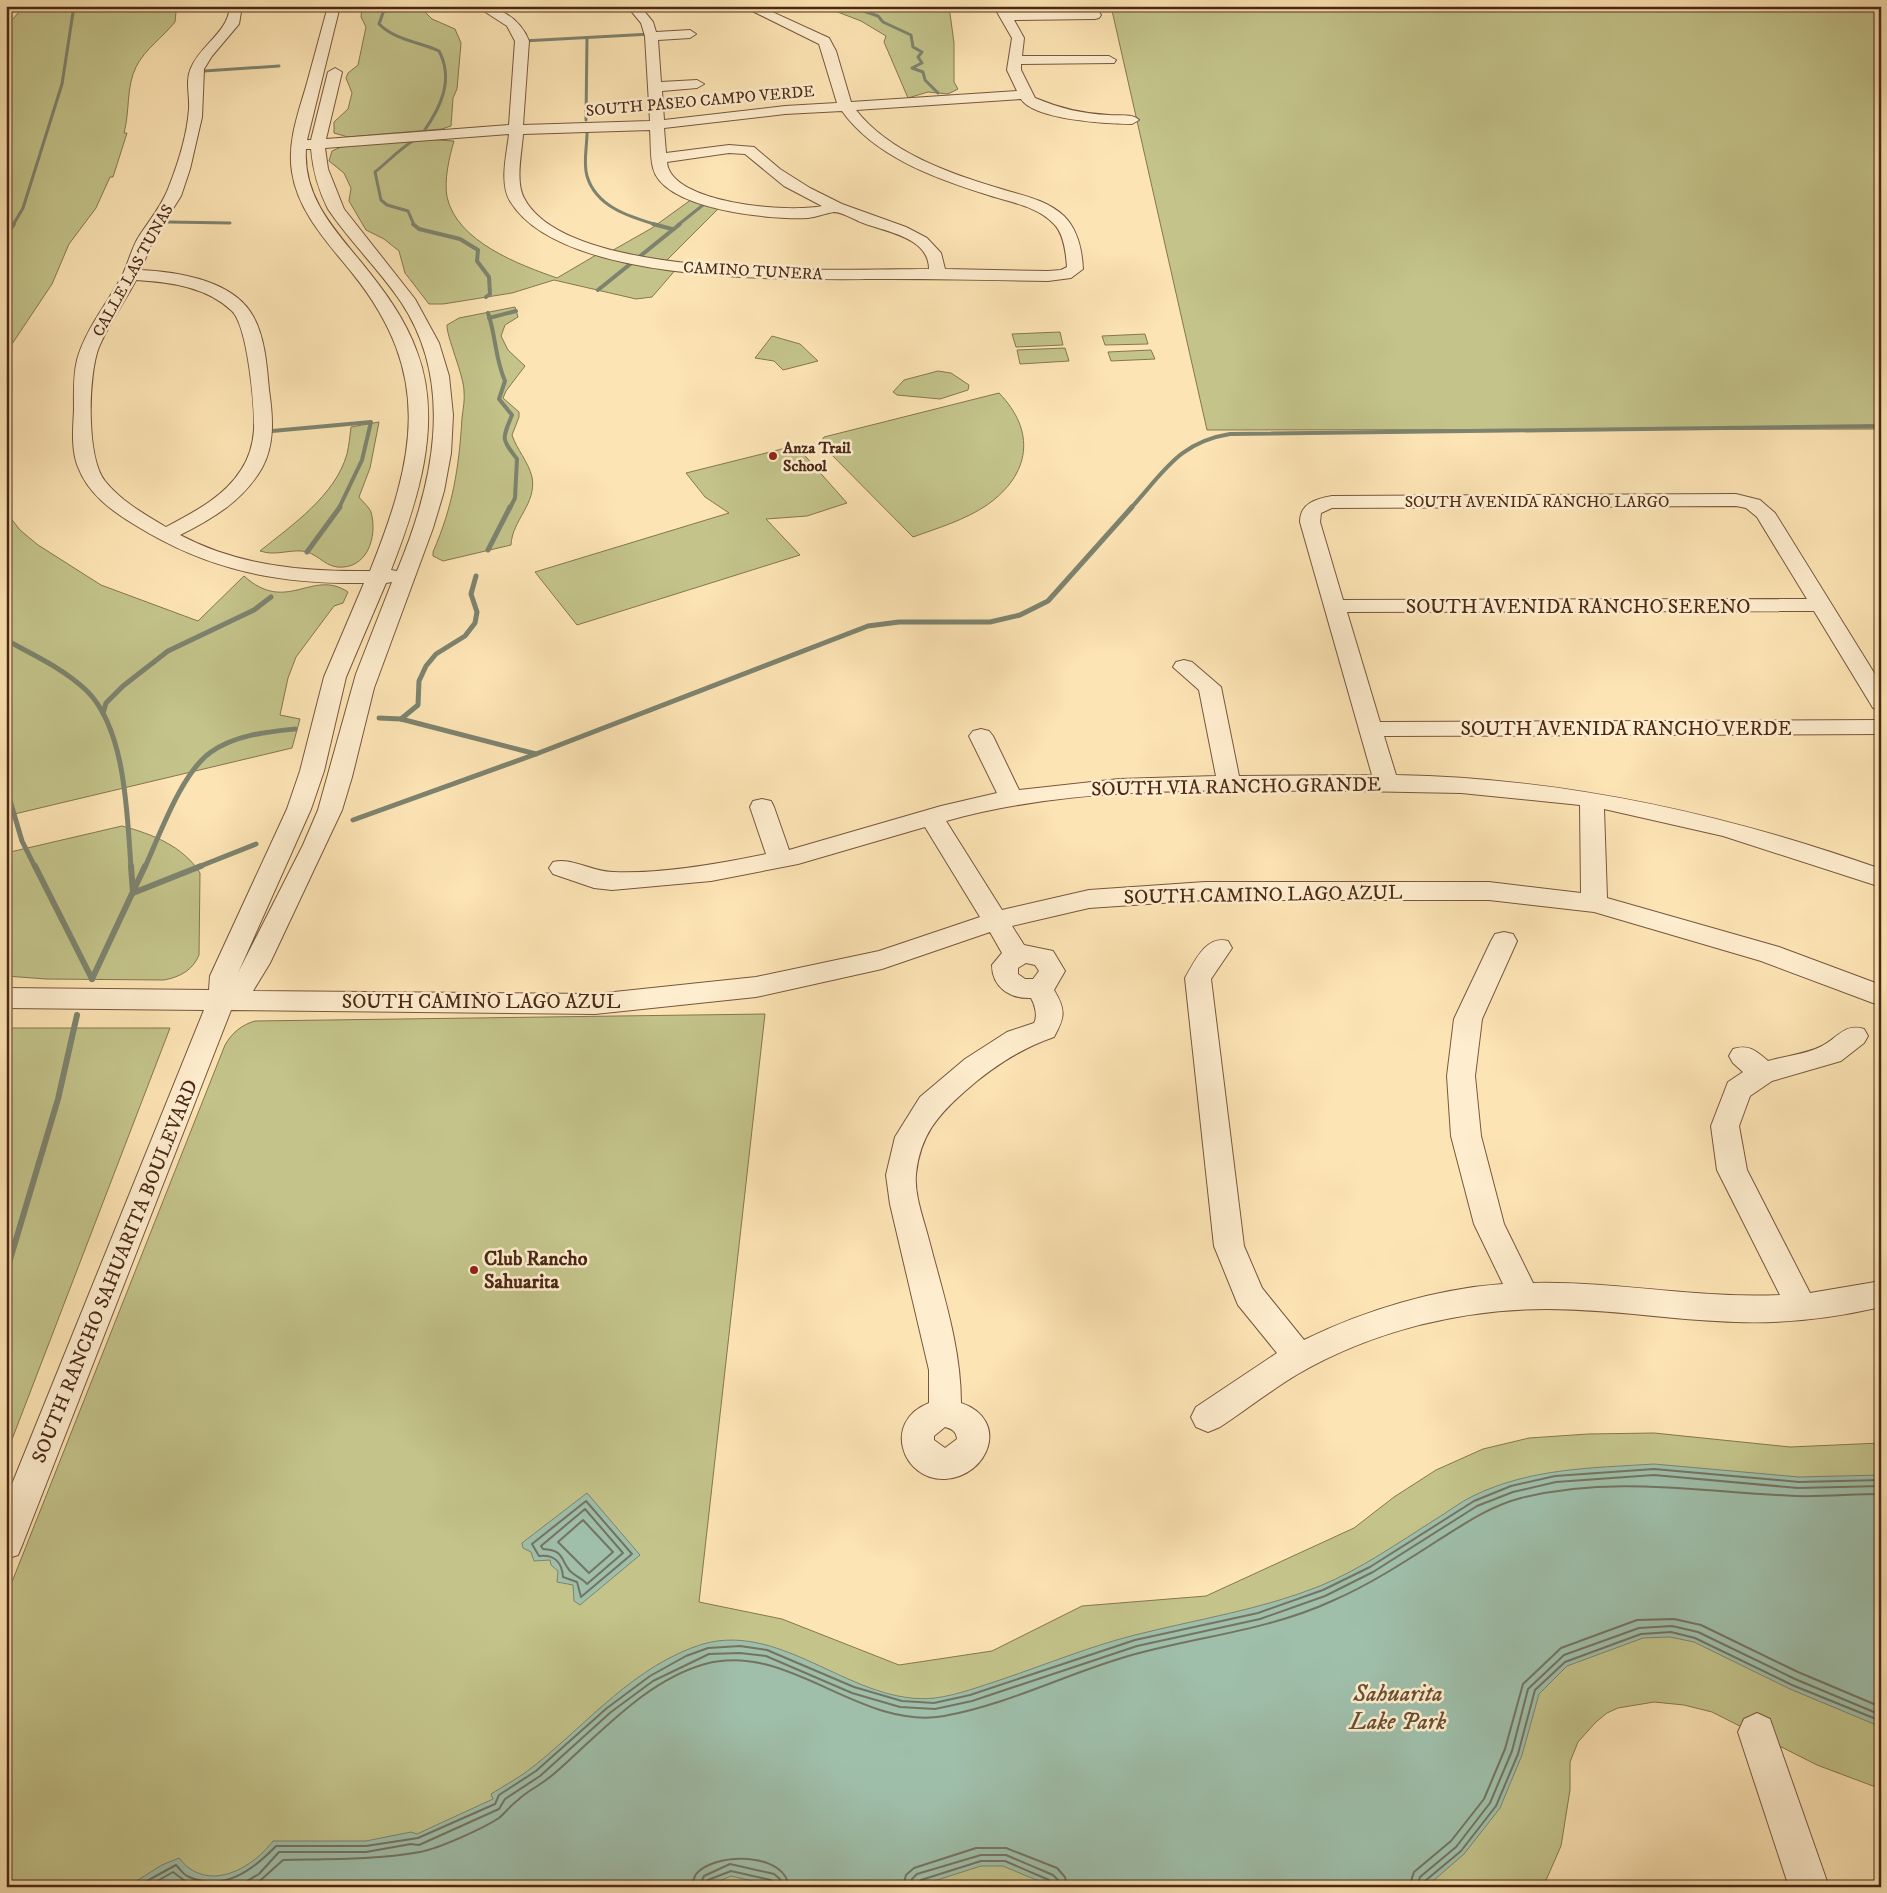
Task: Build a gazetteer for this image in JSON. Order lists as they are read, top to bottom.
{
  "streets": {
    "street": [
      "SOUTH PASEO CAMPO VERDE",
      "CALLE LAS TUNAS",
      "CAMINO TUNERA",
      "SOUTH AVENIDA RANCHO LARGO",
      "SOUTH AVENIDA RANCHO SERENO",
      "SOUTH AVENIDA RANCHO VERDE",
      "SOUTH VIA RANCHO GRANDE",
      "SOUTH CAMINO LAGO AZUL",
      "SOUTH RANCHO SAHUARITA BOULEVARD"
    ]
  },
  "crossings": [
    ["SOUTH PASEO CAMPO VERDE", "CAMINO TUNERA"],
    ["SOUTH PASEO CAMPO VERDE", "SOUTH RANCHO SAHUARITA BOULEVARD"],
    ["CALLE LAS TUNAS", "SOUTH RANCHO SAHUARITA BOULEVARD"],
    ["SOUTH AVENIDA RANCHO LARGO", "SOUTH AVENIDA RANCHO SERENO"],
    ["SOUTH CAMINO LAGO AZUL", "SOUTH RANCHO SAHUARITA BOULEVARD"]
  ],
  "parks": ["Sahuarita Lake Park"],
  "places": ["Anza Trail School", "Club Rancho Sahuarita"]
}
